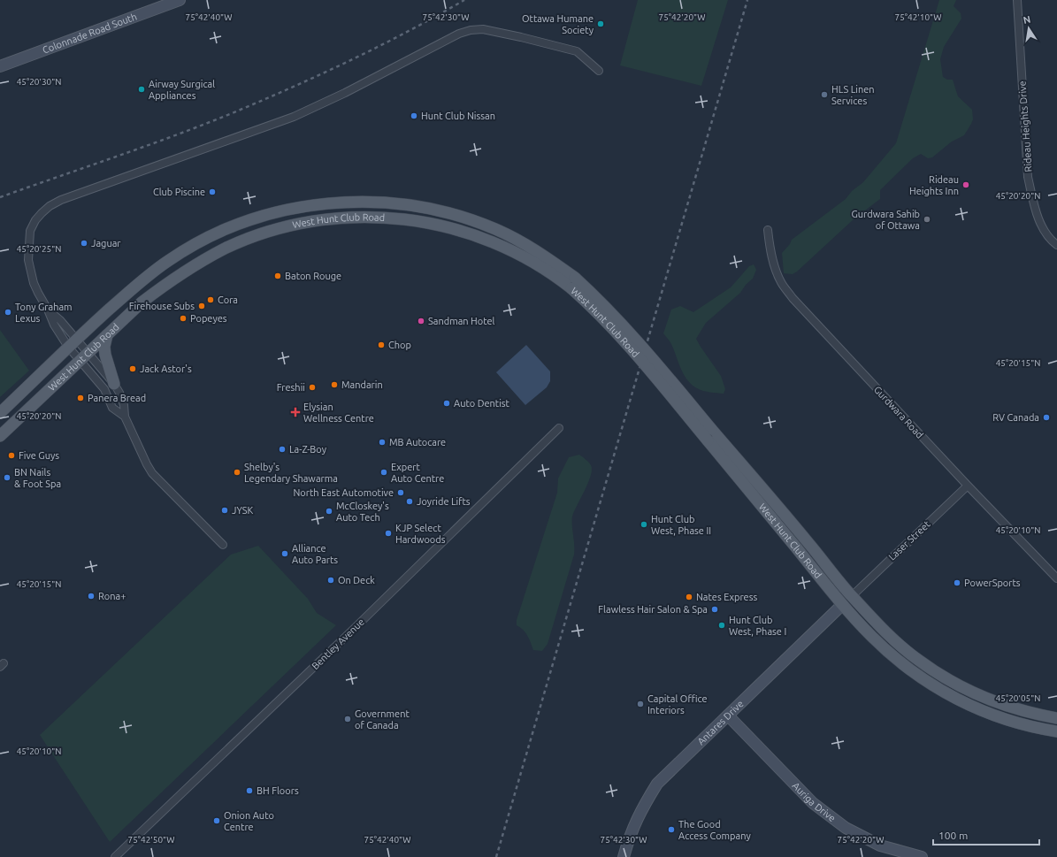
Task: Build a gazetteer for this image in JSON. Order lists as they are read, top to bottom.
{
  "streets": {
    "main road": ["West Hunt Club Road"],
    "street": [
      "Colonnade Road South",
      "Rideau Heights Drive",
      "Gurdwara Road",
      "Laser Street",
      "Bentley Avenue",
      "Antares Drive",
      "Auriga Drive"
    ]
  },
  "crossings": [
    ["West Hunt Club Road", "Laser Street"],
    ["West Hunt Club Road", "Antares Drive"],
    ["Gurdwara Road", "Laser Street"],
    ["Antares Drive", "Auriga Drive"]
  ],
  "places": {
    "other": [
      "Ottawa Humane Society",
      "Airway Surgical Appliances",
      "HLS Linen Services",
      "Hunt Club Nissan",
      "Rideau Heights Inn",
      "Club Piscine",
      "Gurdwara Sahib of Ottawa",
      "Jaguar",
      "Baton Rouge",
      "Cora",
      "Firehouse Subs",
      "Tony Graham Lexus",
      "Popeyes",
      "Sandman Hotel",
      "Chop",
      "Jack Astor's",
      "Mandarin",
      "Freshii",
      "Panera Bread",
      "Auto Dentist",
      "RV Canada",
      "MB Autocare",
      "La-Z-Boy",
      "Five Guys",
      "Shelby's Legendary Shawarma",
      "Expert Auto Centre",
      "BN Nails & Foot Spa",
      "North East Automotive",
      "Joyride Lifts",
      "JYSK",
      "McCloskey's Auto Tech",
      "Hunt Club West, Phase II",
      "KJP Select Hardwoods",
      "Alliance Auto Parts",
      "On Deck",
      "PowerSports",
      "Rona+",
      "Nates Express",
      "Flawless Hair Salon & Spa",
      "Hunt Club West, Phase I",
      "Capital Office Interiors",
      "Government of Canada",
      "BH Floors",
      "Onion Auto Centre",
      "The Good Access Company"
    ],
    "health": ["Elysian Wellness Centre"]
  },
  "scale_bar": "100 m",
  "north": "top",
  "coordinates": [
    "75°42'40\"W",
    "75°42'30\"W",
    "75°42'20\"W",
    "75°42'10\"W",
    "45°20'30\"N",
    "45°20'20\"N",
    "45°20'25\"N",
    "45°20'15\"N",
    "45°20'10\"N",
    "45°20'05\"N",
    "75°42'50\"W"
  ]
}
